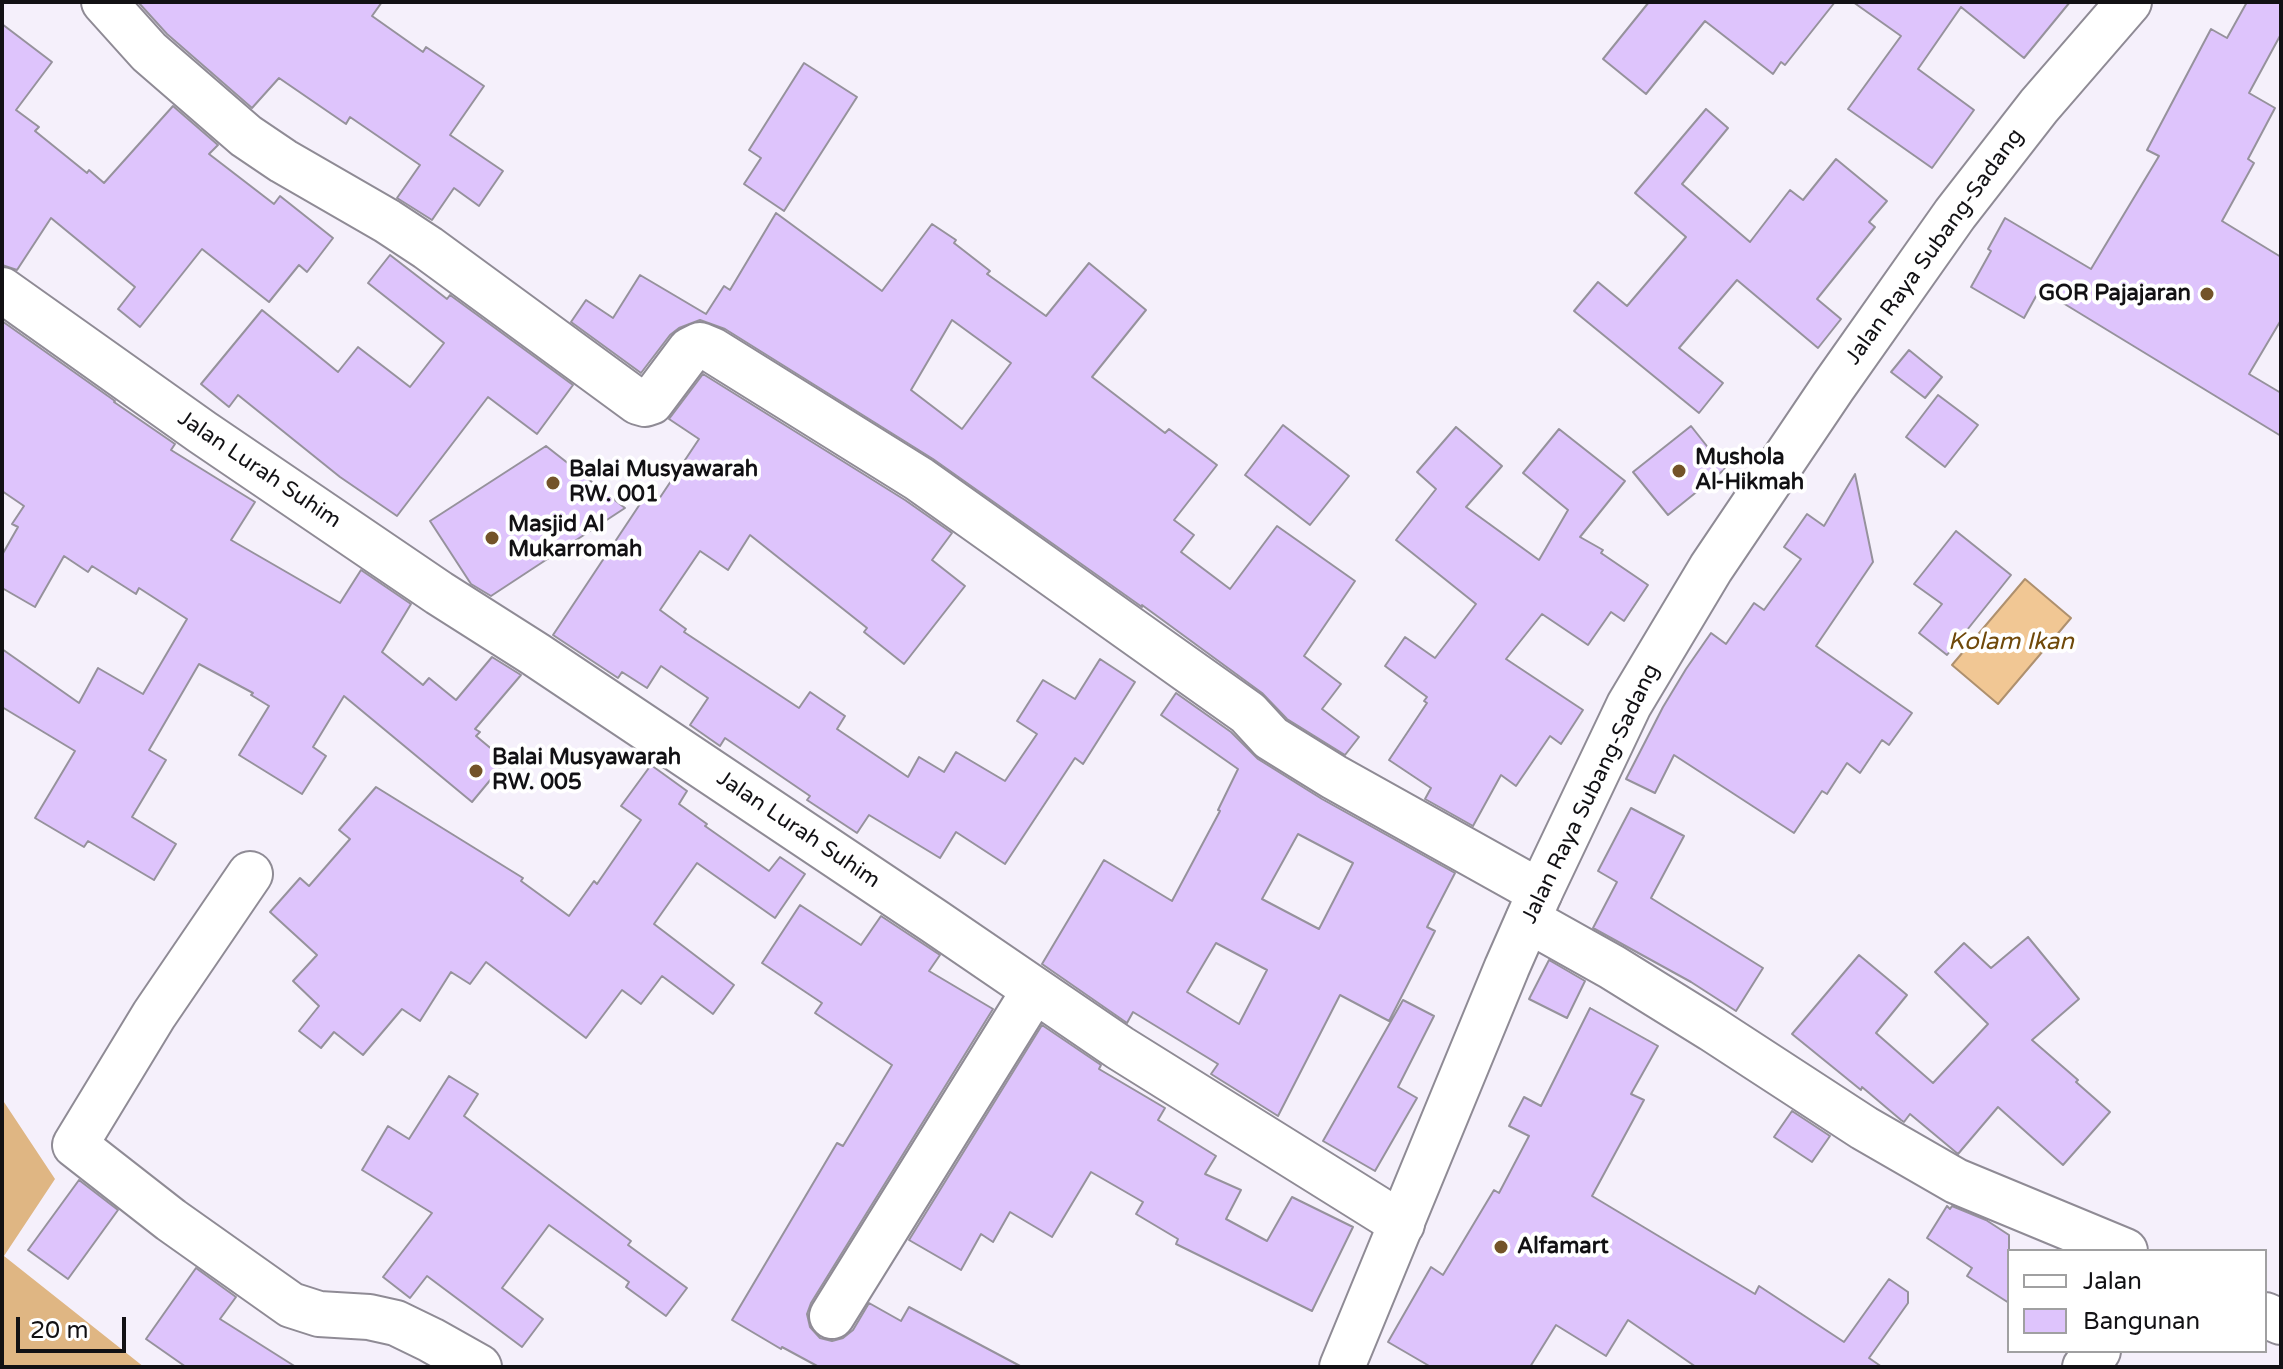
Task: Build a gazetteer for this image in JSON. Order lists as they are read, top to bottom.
{
  "streets": {
    "street": ["Jalan Raya Subang-Sadang", "Jalan Lurah Suhim"]
  },
  "crossings": [
    ["Jalan Raya Subang-Sadang", "Jalan Lurah Suhim"]
  ],
  "water": ["Kolam Ikan"],
  "places": [
    "GOR Pajajaran",
    "Mushola Al-Hikmah",
    "Balai Musyawarah RW. 001",
    "Masjid Al Mukarromah",
    "Balai Musyawarah RW. 005",
    "Alfamart"
  ],
  "legend": ["Jalan", "Bangunan"],
  "scale_bar": "20 m"
}
